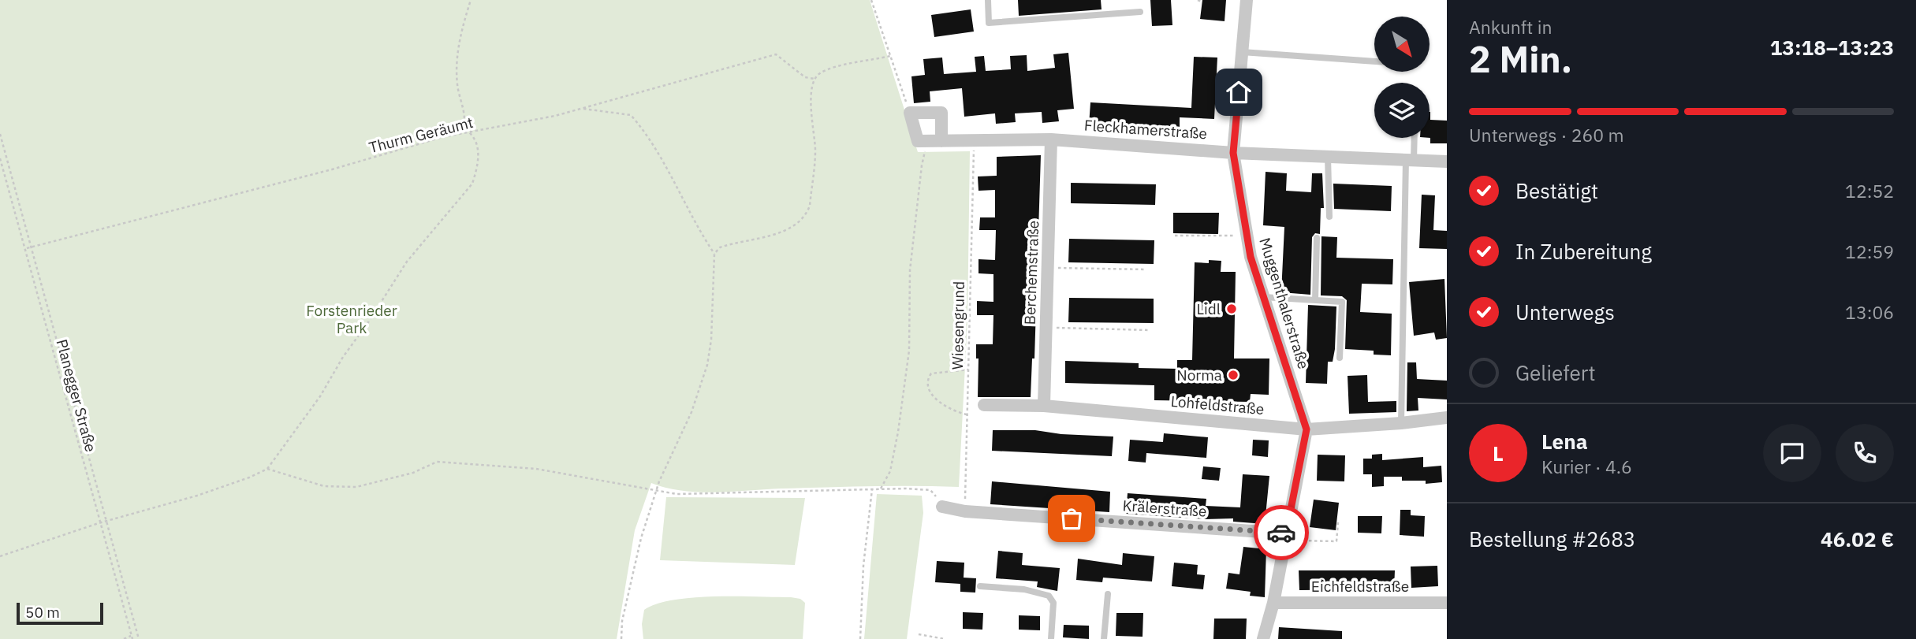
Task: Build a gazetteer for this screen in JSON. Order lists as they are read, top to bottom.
{
  "streets": {
    "street": [
      "Fleckhamerstraße",
      "Berchemstraße",
      "Muggenthalerstraße",
      "Lohfeldstraße",
      "Krälerstraße",
      "Eichfeldstraße"
    ],
    "path": ["Thurm Geräumt", "Wiesengrund", "Planegger Straße"]
  },
  "crossings": [
    ["Fleckhamerstraße", "Berchemstraße"],
    ["Fleckhamerstraße", "Muggenthalerstraße"],
    ["Fleckhamerstraße", "Wiesengrund"],
    ["Thurm Geräumt", "Planegger Straße"],
    ["Berchemstraße", "Lohfeldstraße"],
    ["Muggenthalerstraße", "Lohfeldstraße"],
    ["Wiesengrund", "Krälerstraße"]
  ],
  "parks": ["Forstenrieder Park"],
  "places": ["Lidl", "Norma"],
  "scale_bar": "50 m",
  "north": "bottom right",
  "page": {
    "heading": ["2 Min.", "Ankunft in", "13:18–13:23"],
    "panel": [
      "Lena",
      "Kurier · 4.6",
      "Bestellung #2683",
      "46.02 €"
    ],
    "bar": "Unterwegs · 260 m",
    "list": [
      ["Bestätigt", "12:52"],
      ["In Zubereitung", "12:59"],
      ["Unterwegs", "13:06"],
      "Geliefert"
    ],
    "round": "L",
    "scale": "50 m"
  }
}
